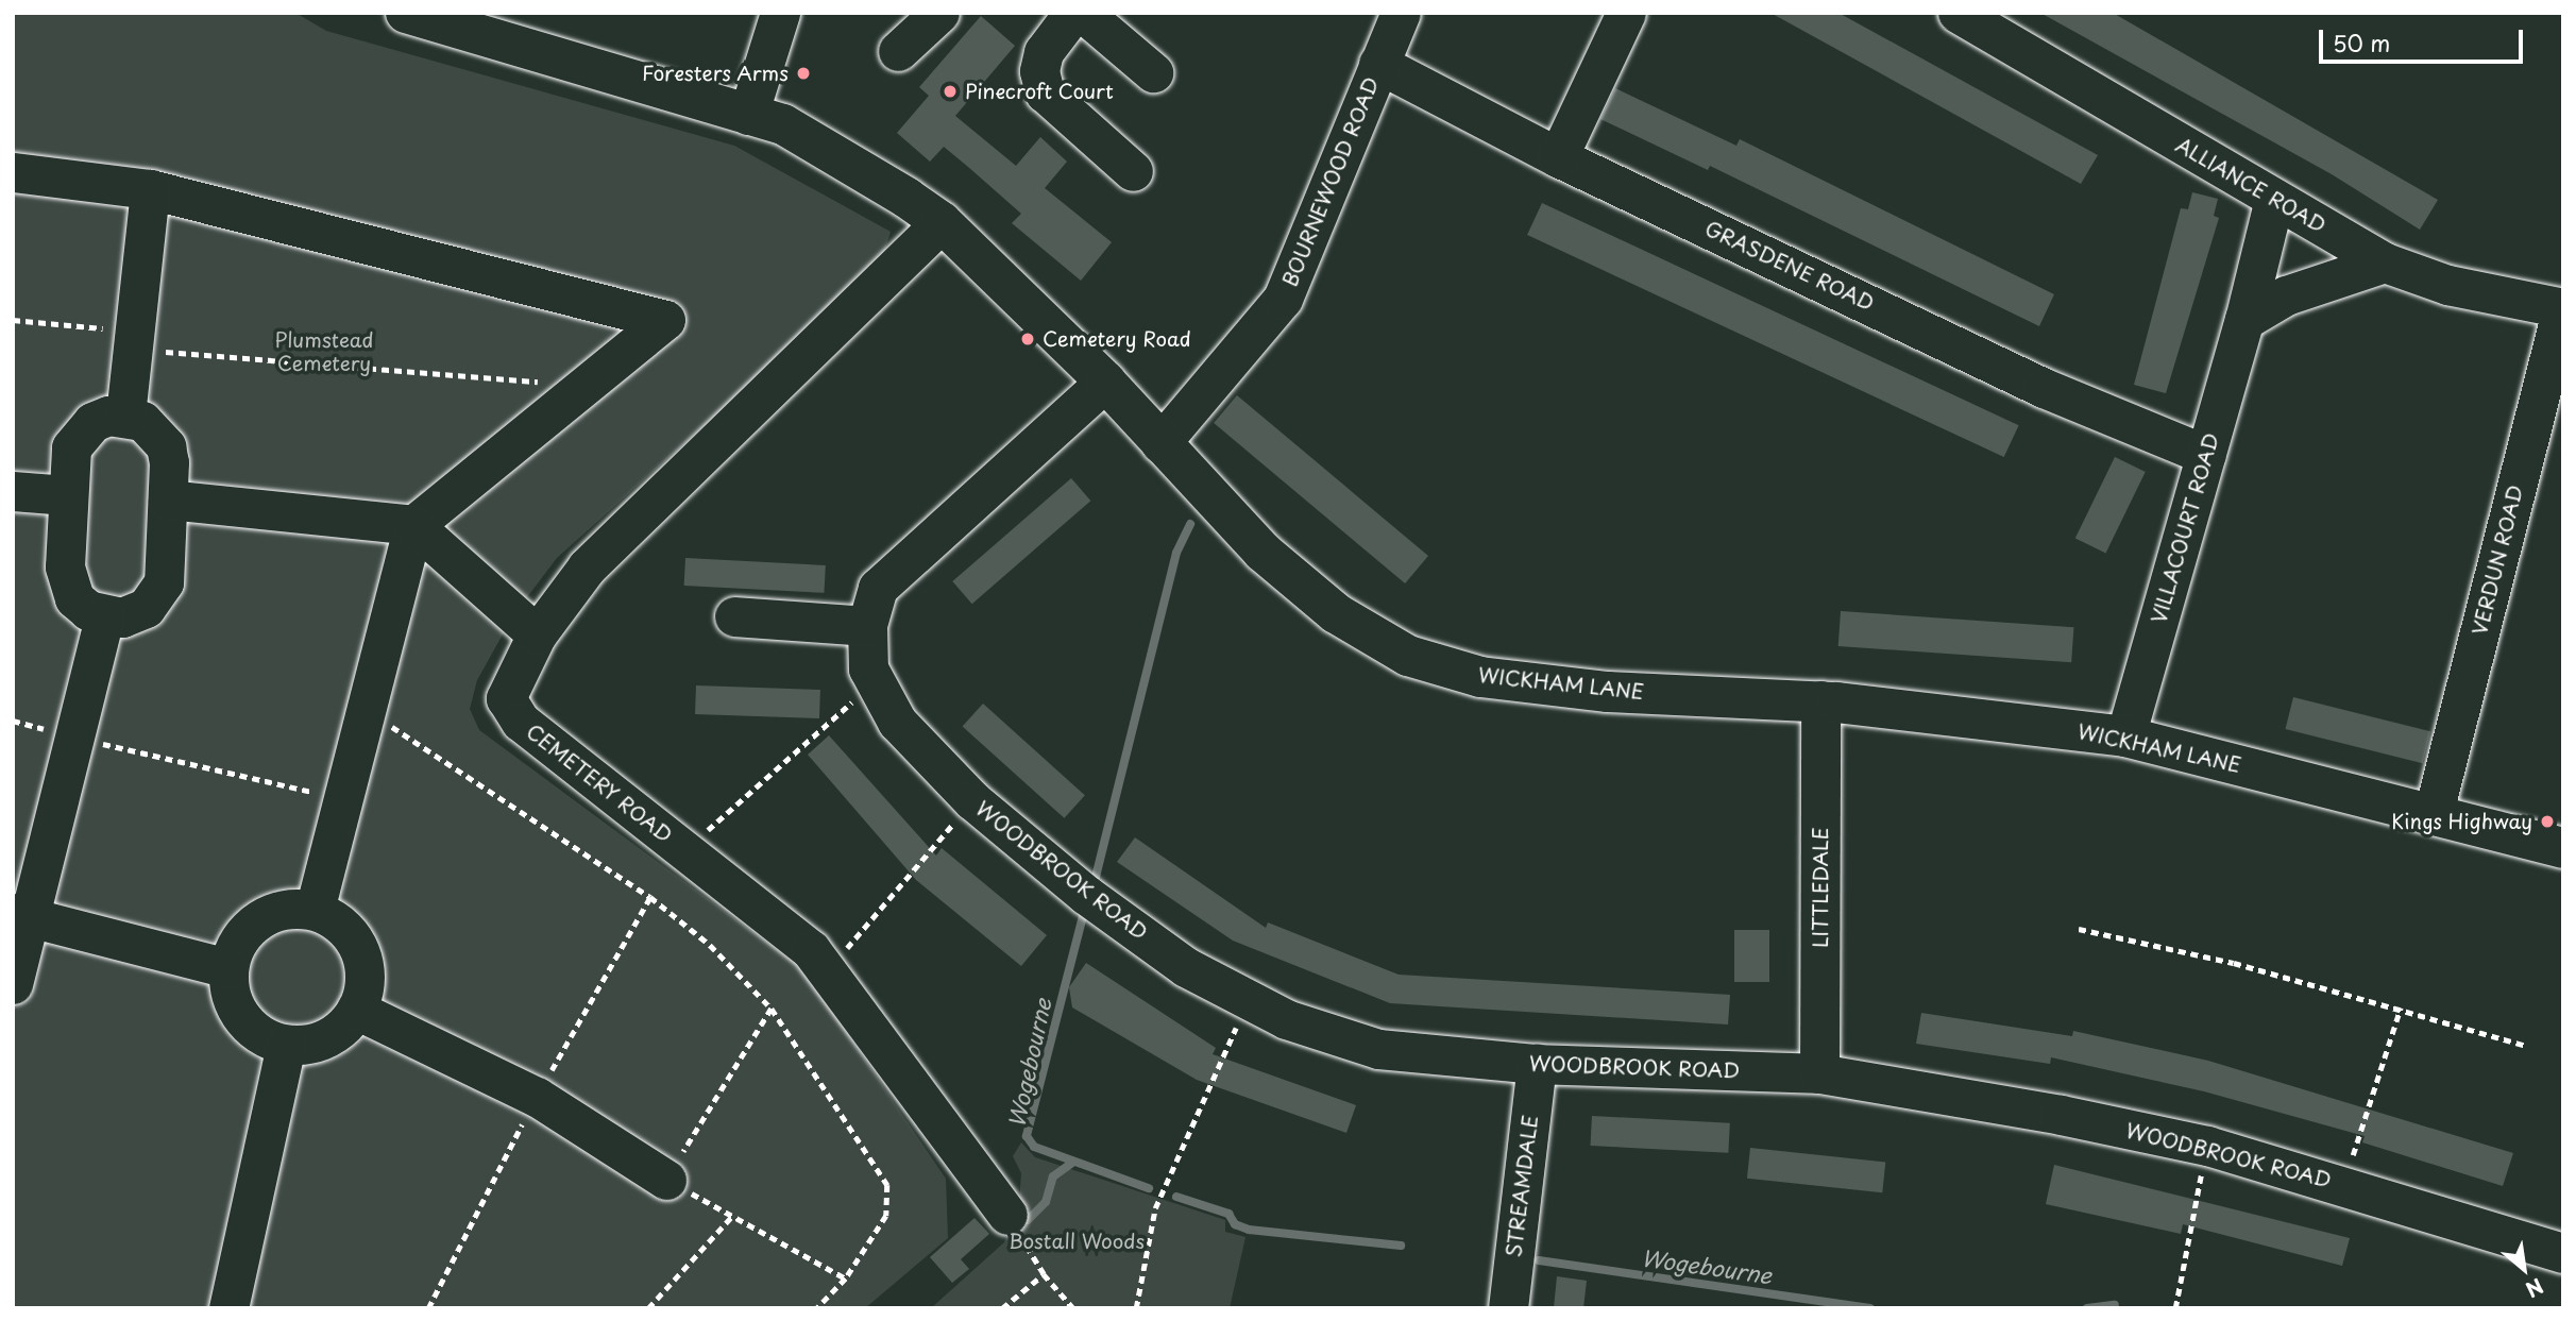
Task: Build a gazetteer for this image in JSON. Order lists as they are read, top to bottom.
{
  "streets": {
    "main road": ["WICKHAM LANE"],
    "street": [
      "BOURNEWOOD ROAD",
      "ALLIANCE ROAD",
      "GRASDENE ROAD",
      "VILLACOURT ROAD",
      "VERDUN ROAD",
      "CEMETERY ROAD",
      "WOODBROOK ROAD",
      "LITTLEDALE",
      "STREAMDALE"
    ]
  },
  "crossings": [
    ["BOURNEWOOD ROAD", "GRASDENE ROAD"],
    ["BOURNEWOOD ROAD", "WICKHAM LANE"],
    ["ALLIANCE ROAD", "VILLACOURT ROAD"],
    ["ALLIANCE ROAD", "VERDUN ROAD"],
    ["GRASDENE ROAD", "VILLACOURT ROAD"],
    ["VILLACOURT ROAD", "WICKHAM LANE"],
    ["VERDUN ROAD", "WICKHAM LANE"],
    ["WICKHAM LANE", "CEMETERY ROAD"],
    ["WICKHAM LANE", "WOODBROOK ROAD"],
    ["WICKHAM LANE", "LITTLEDALE"],
    ["WOODBROOK ROAD", "LITTLEDALE"],
    ["WOODBROOK ROAD", "STREAMDALE"]
  ],
  "water": ["Wogebourne"],
  "parks": ["Plumstead Cemetery", "Bostall Woods"],
  "places": [
    "Foresters Arms",
    "Pinecroft Court",
    "Cemetery Road",
    "Kings Highway"
  ],
  "scale_bar": "50 m",
  "north": "bottom right"
}
